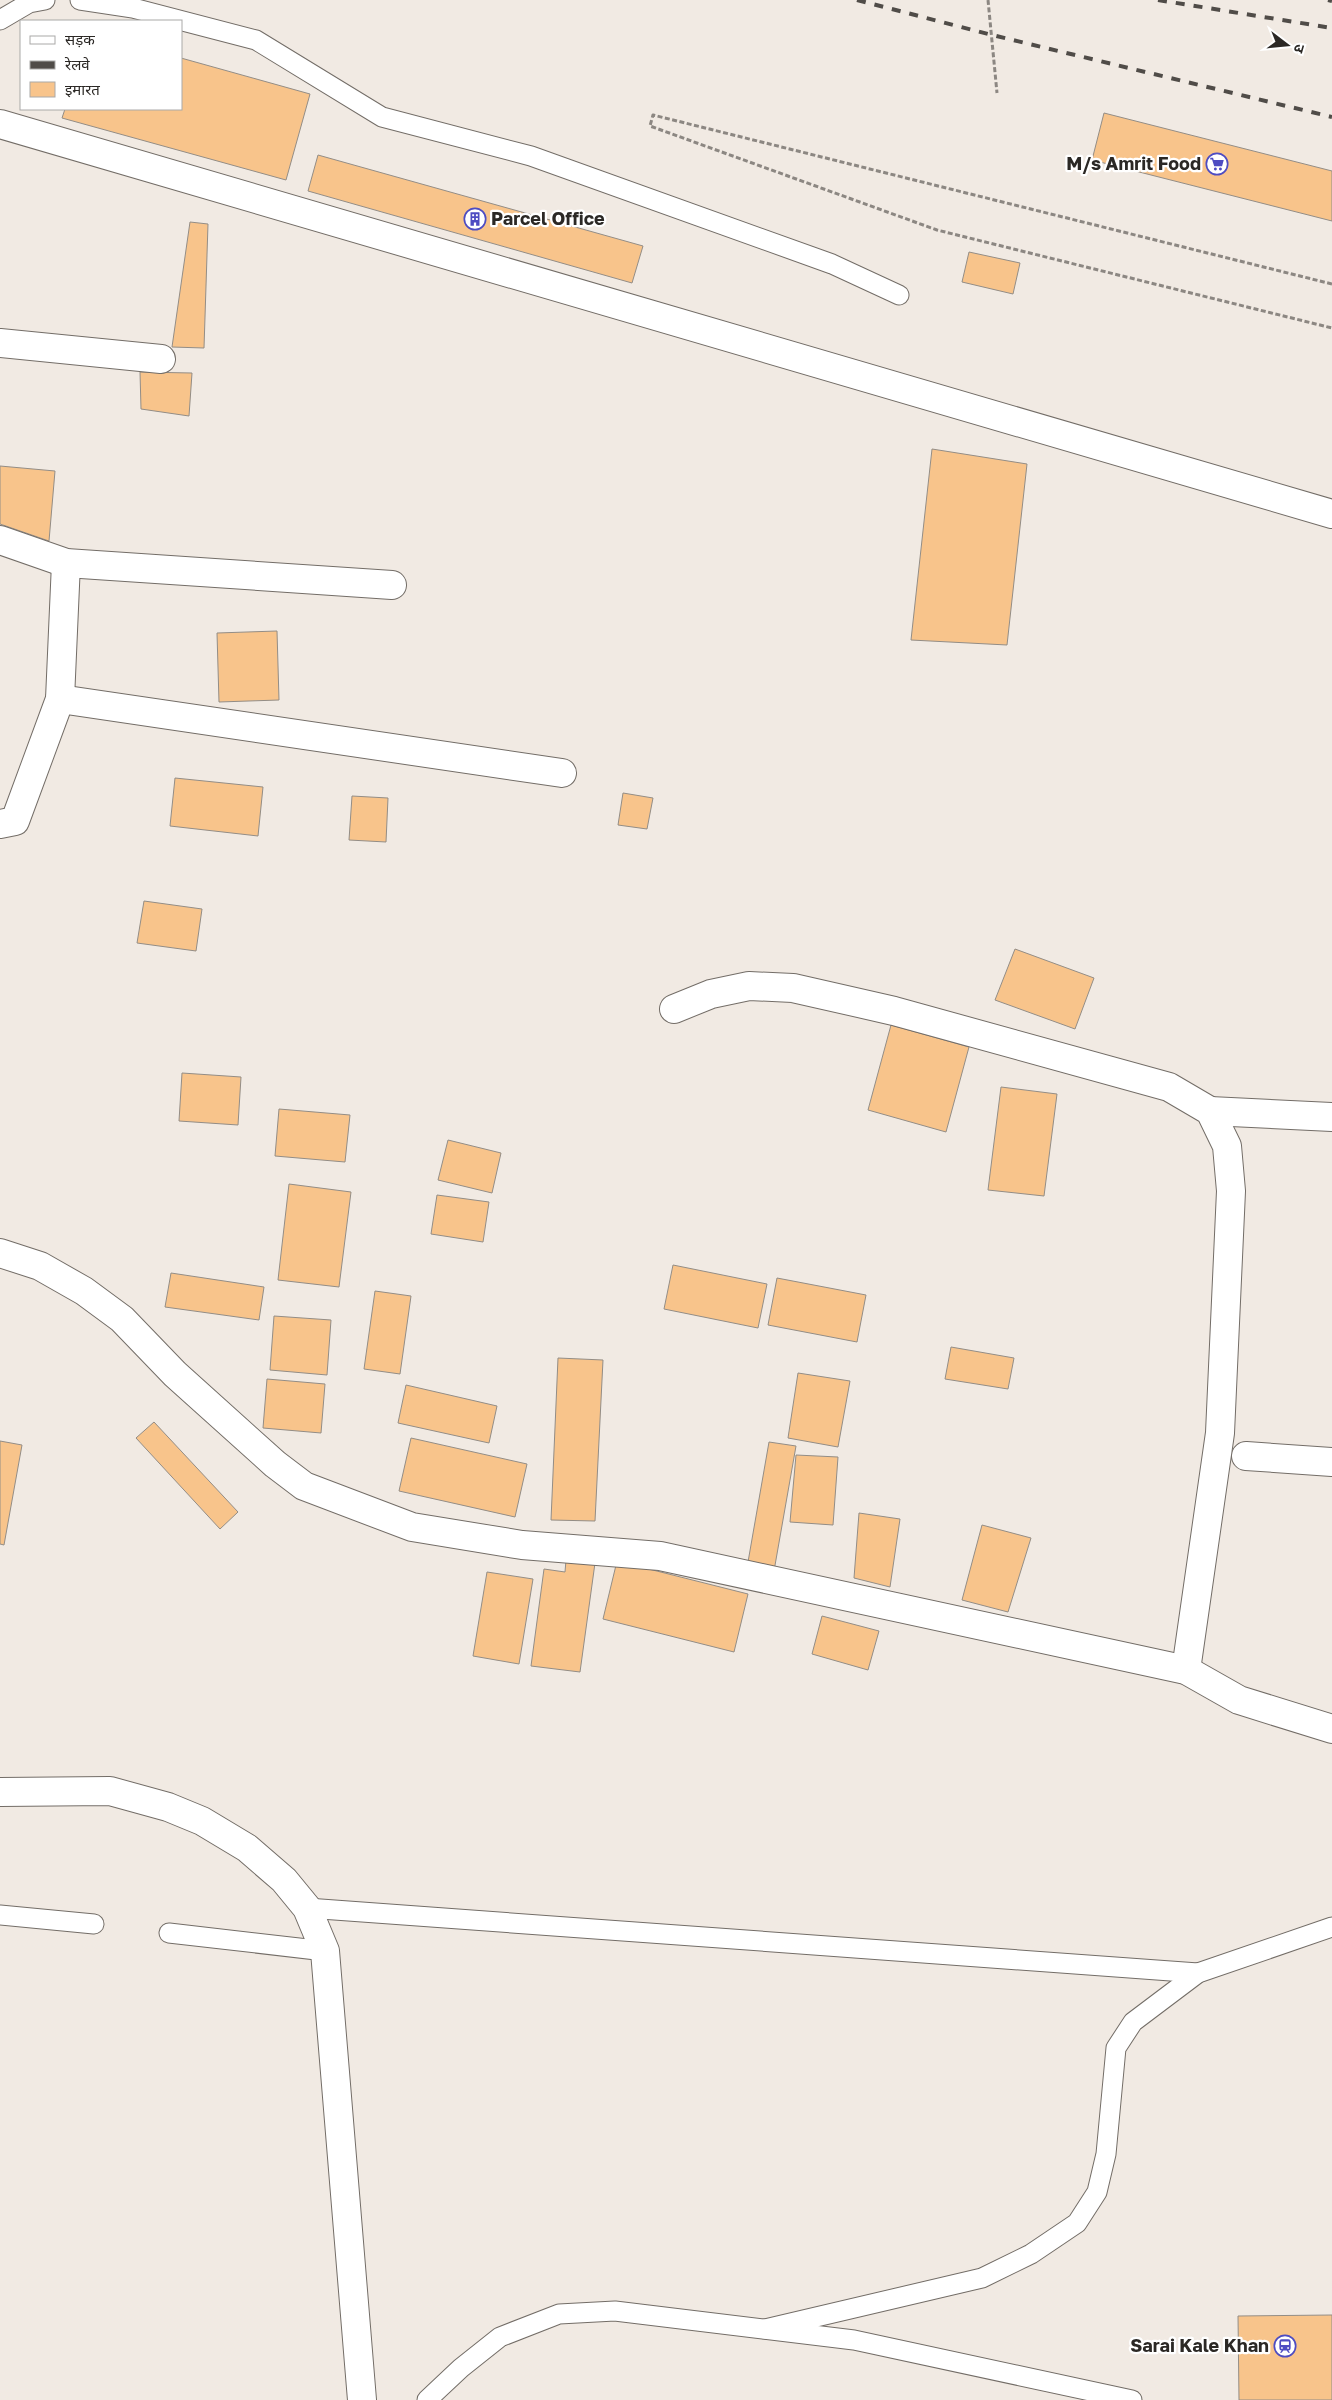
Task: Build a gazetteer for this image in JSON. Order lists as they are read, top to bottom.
{
  "places": {
    "supermarket": ["M/s Amrit Food"],
    "building": ["Parcel Office"],
    "station": ["Sarai Kale Khan"]
  },
  "legend": ["सड़क", "रेलवे", "इमारत"],
  "north": "right"
}
